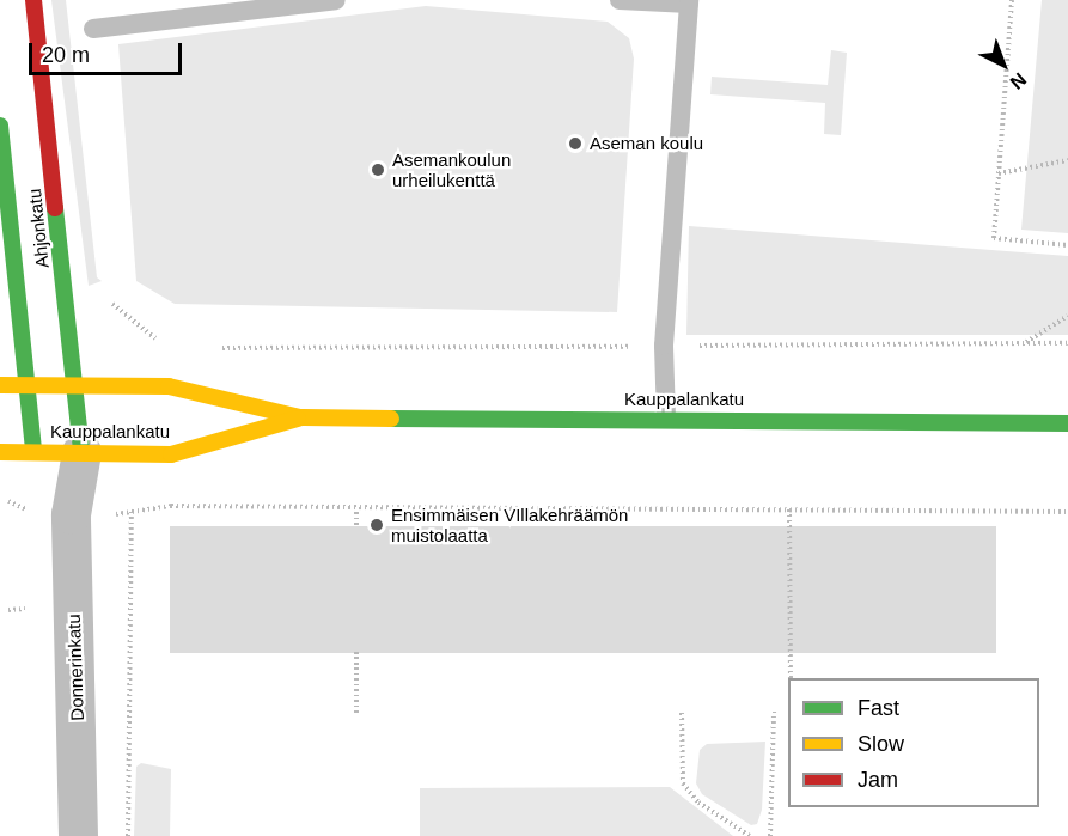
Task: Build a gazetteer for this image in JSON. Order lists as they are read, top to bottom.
{
  "streets": {
    "main road": ["Ahjonkatu", "Kauppalankatu"],
    "street": ["Donnerinkatu"]
  },
  "crossings": [
    ["Ahjonkatu", "Kauppalankatu"],
    ["Ahjonkatu", "Donnerinkatu"],
    ["Kauppalankatu", "Donnerinkatu"]
  ],
  "places": ["Aseman koulu", "Asemankoulun urheilukenttä", "Ensimmäisen VIllakehräämön muistolaatta"],
  "legend": ["Fast", "Slow", "Jam"],
  "scale_bar": "20 m",
  "north": "bottom right"
}
